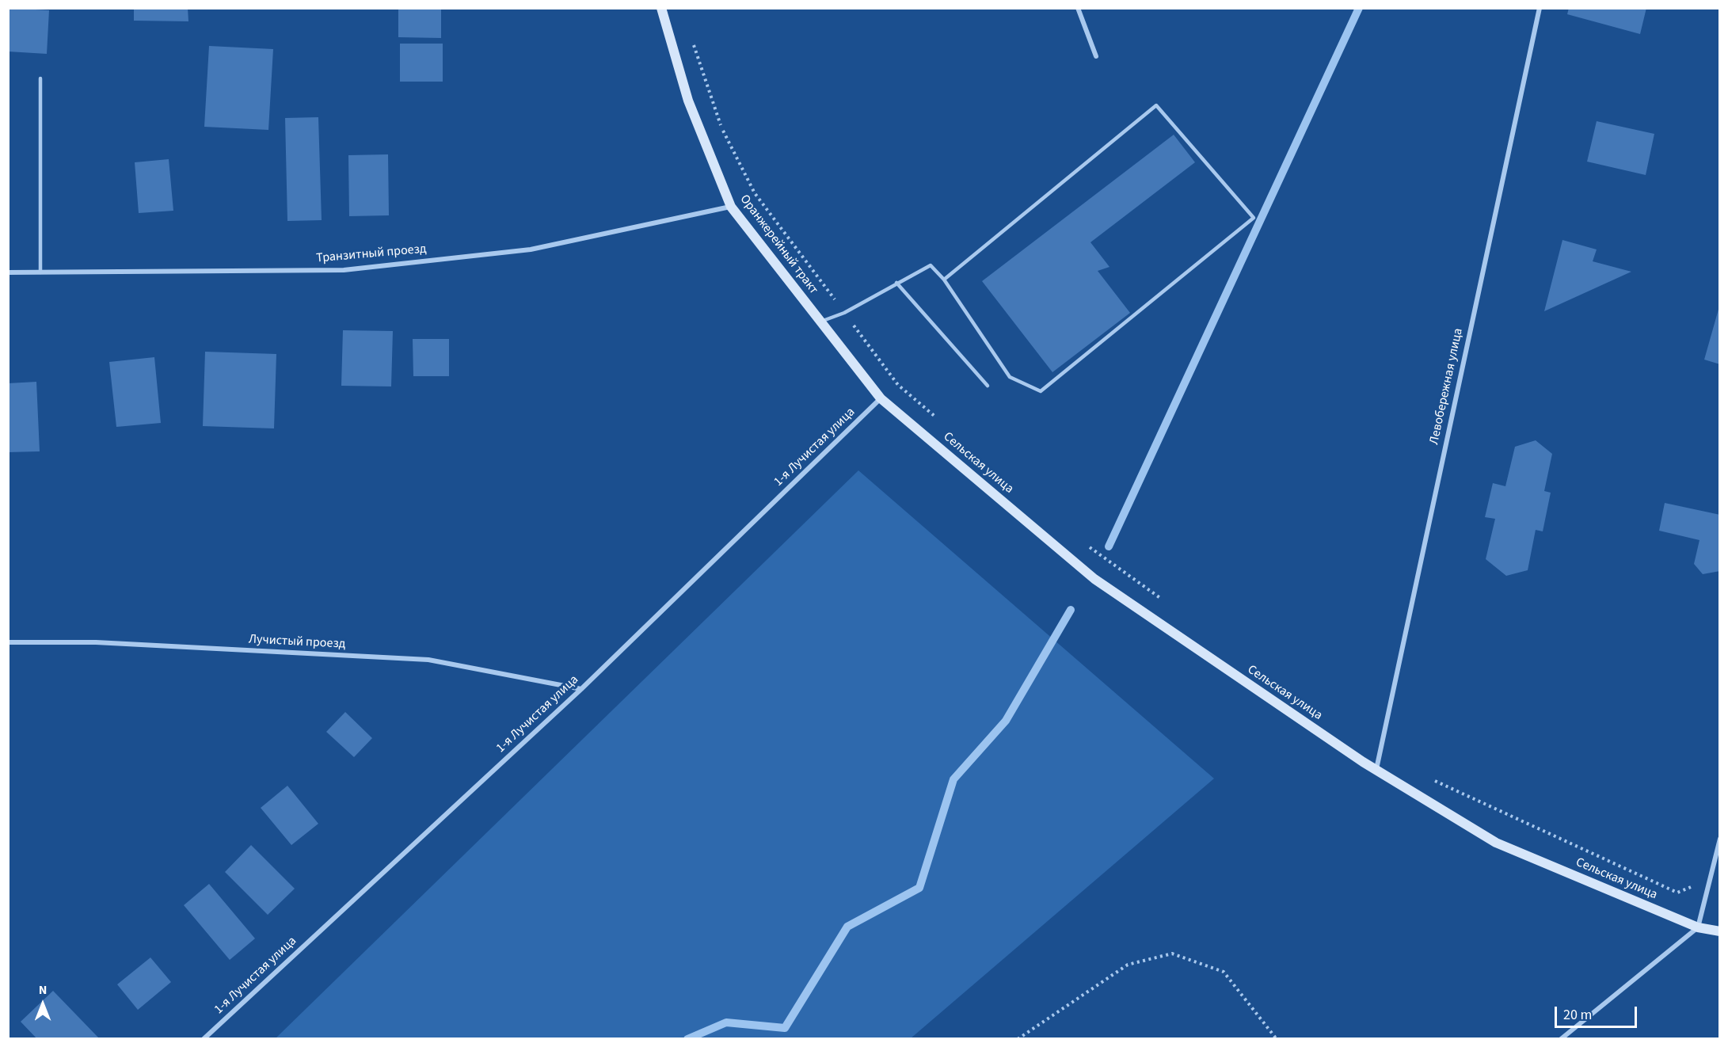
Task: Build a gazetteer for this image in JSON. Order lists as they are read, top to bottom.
{
  "streets": {
    "street": [
      "Оранжерейный тракт",
      "Транзитный проезд",
      "Левобережная улица",
      "1-я Лучистая улица",
      "Сельская улица",
      "Лучистый проезд"
    ]
  },
  "crossings": [
    ["Оранжерейный тракт", "Транзитный проезд"],
    ["Оранжерейный тракт", "1-я Лучистая улица"],
    ["Оранжерейный тракт", "Сельская улица"],
    ["Левобережная улица", "Сельская улица"],
    ["1-я Лучистая улица", "Сельская улица"],
    ["1-я Лучистая улица", "Лучистый проезд"]
  ],
  "scale_bar": "20 m",
  "north": "top"
}
